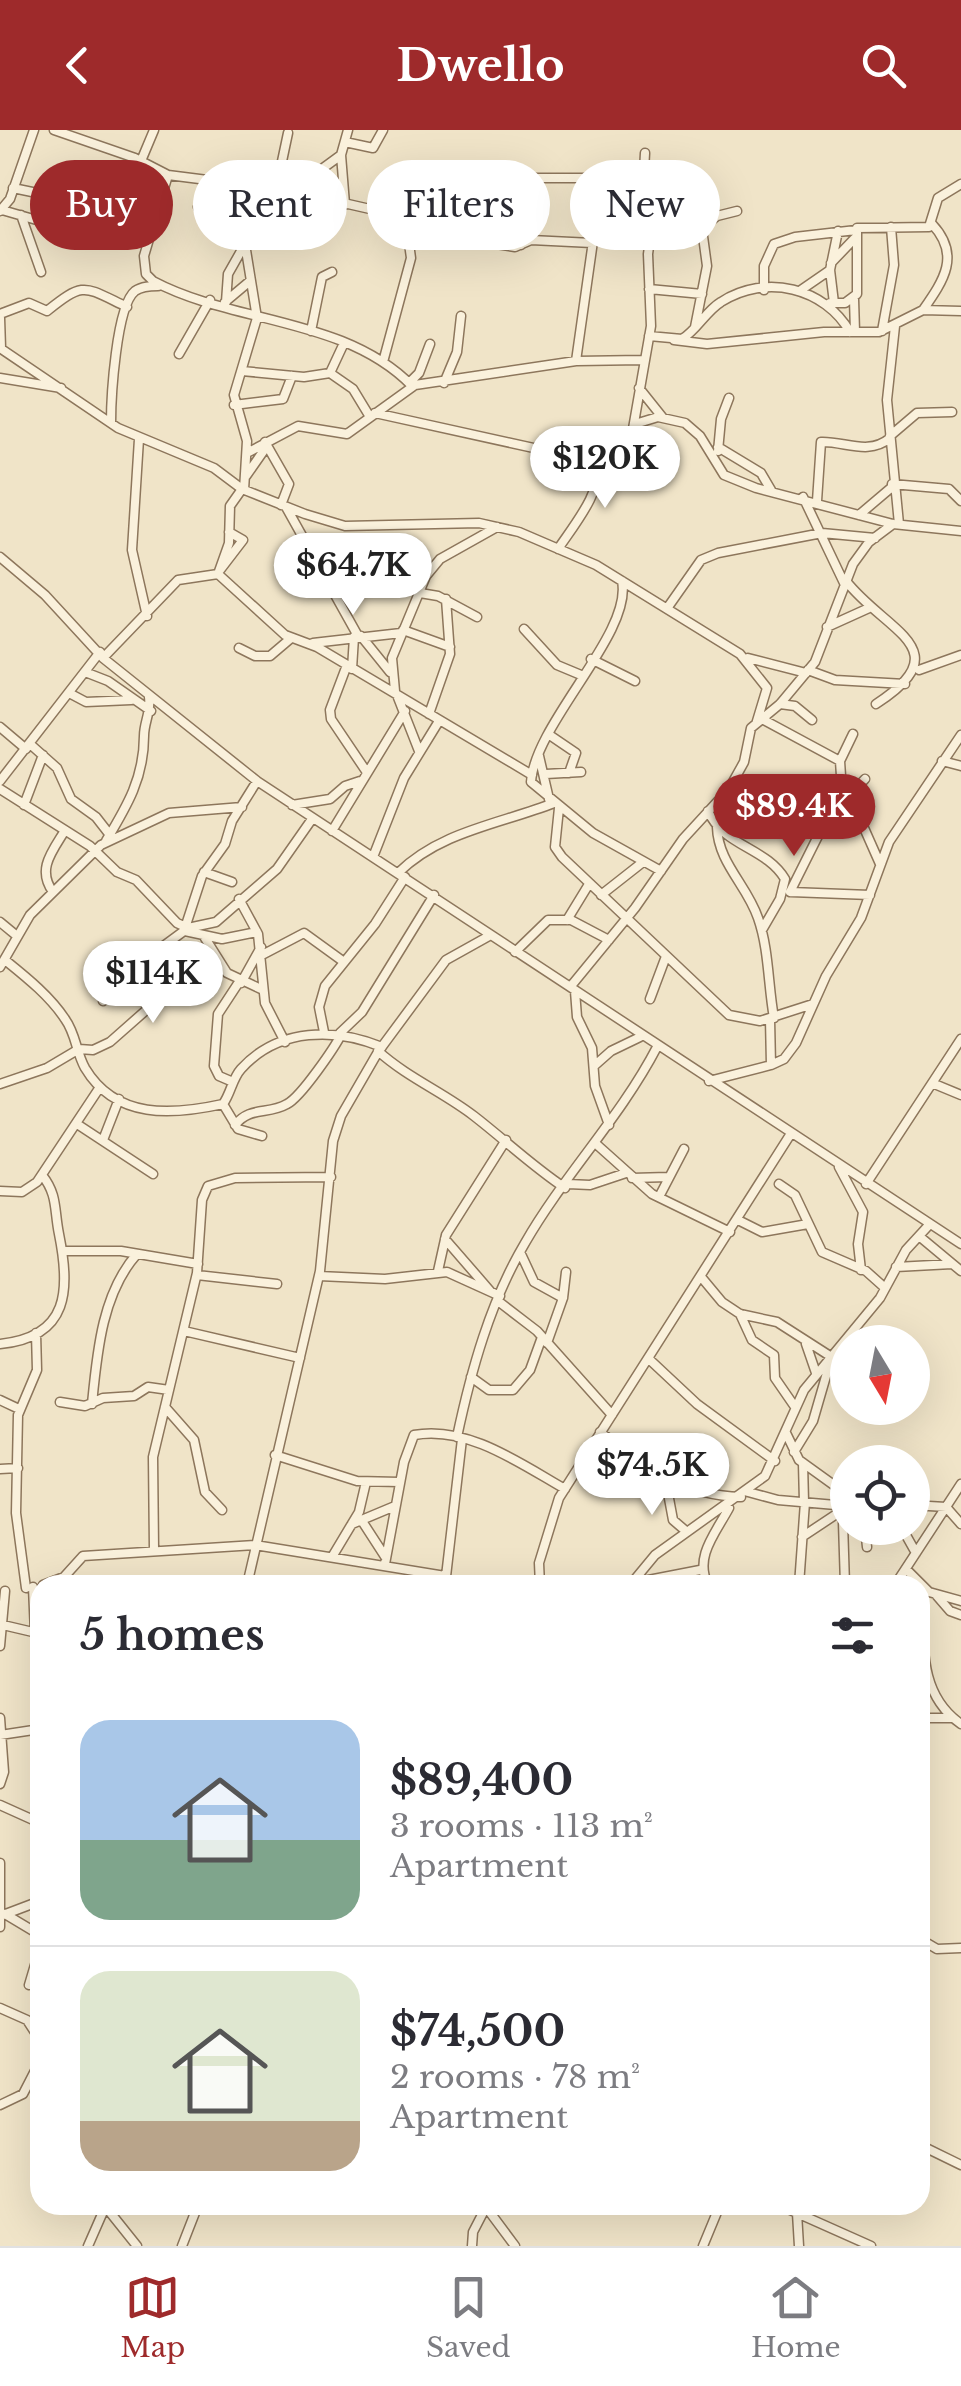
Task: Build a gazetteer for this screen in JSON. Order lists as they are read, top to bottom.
{
  "north": "bottom",
  "page": {
    "header": "Dwello",
    "chip": [
      "Buy",
      "Rent",
      "Filters",
      "New"
    ],
    "price": [
      "$120K",
      "$64.7K",
      "$89.4K",
      "$114K",
      "$74.5K"
    ],
    "heading": "5 homes",
    "list": [
      {
        "name": "$89,400",
        "note": "3 rooms · 113 m² · Apartment"
      },
      {
        "name": "$74,500",
        "note": "2 rooms · 78 m² · Apartment"
      }
    ],
    "tabs": ["Map", "Saved", "Home"]
  }
}
